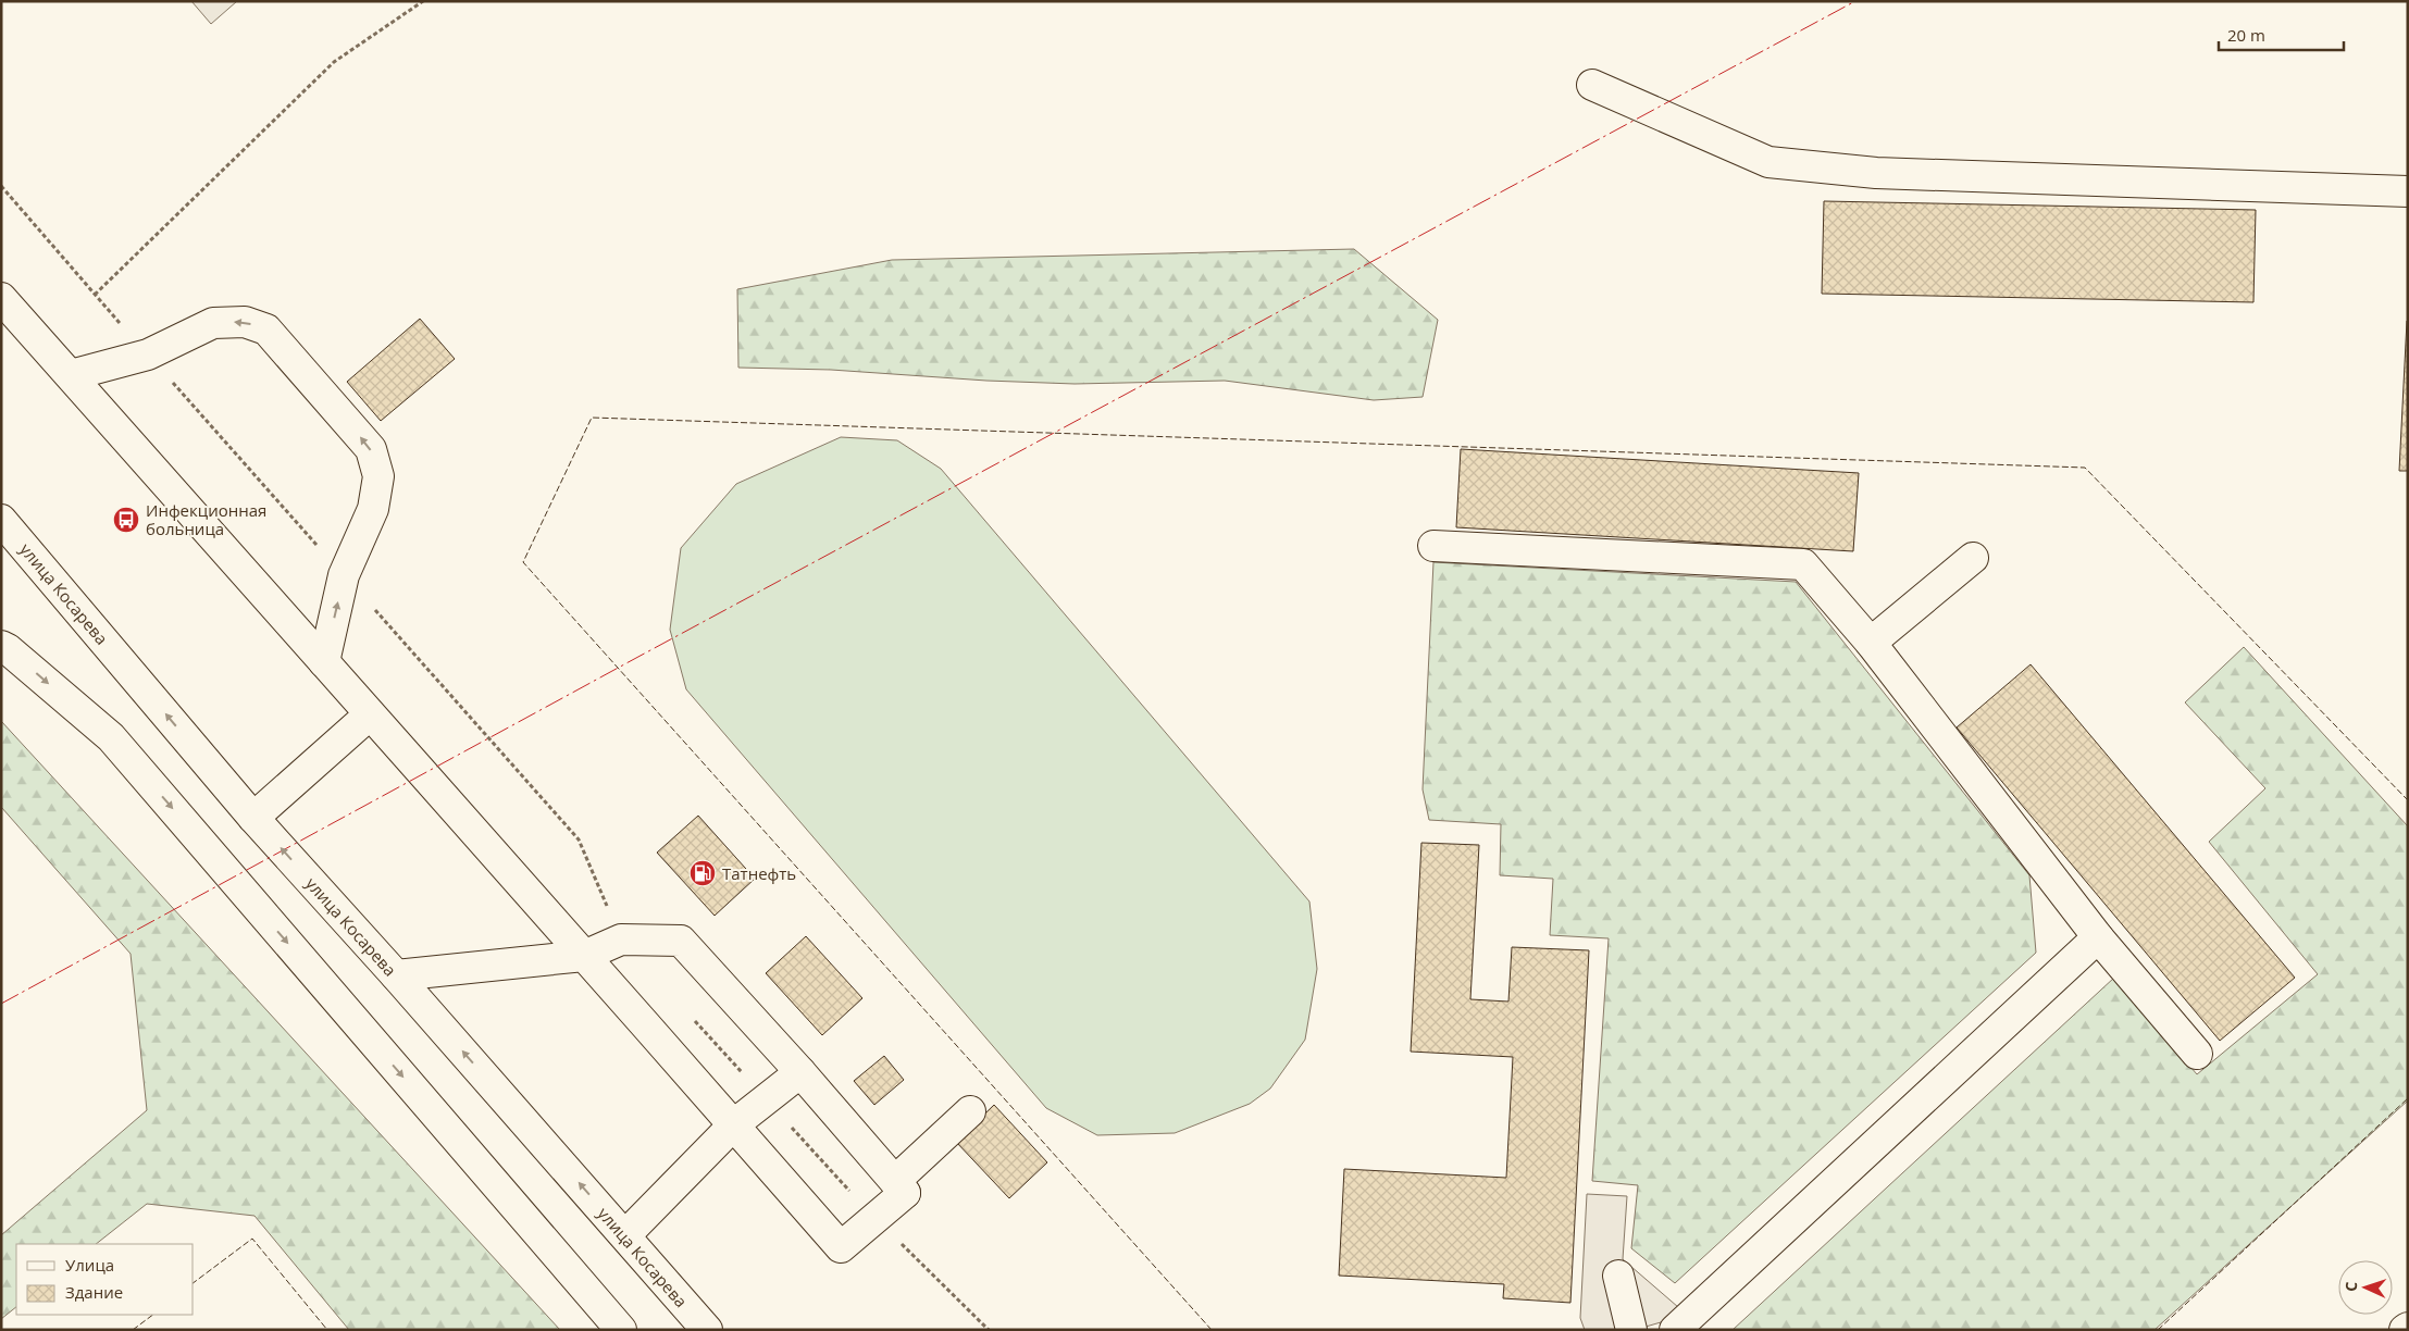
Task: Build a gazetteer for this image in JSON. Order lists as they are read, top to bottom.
{
  "streets": {
    "main road": ["улица Косарева"]
  },
  "places": {
    "bus stop": ["Инфекционная больница"],
    "fuel station": ["Татнефть"]
  },
  "legend": ["Улица", "Здание"],
  "scale_bar": "20 m",
  "north": "left"
}
